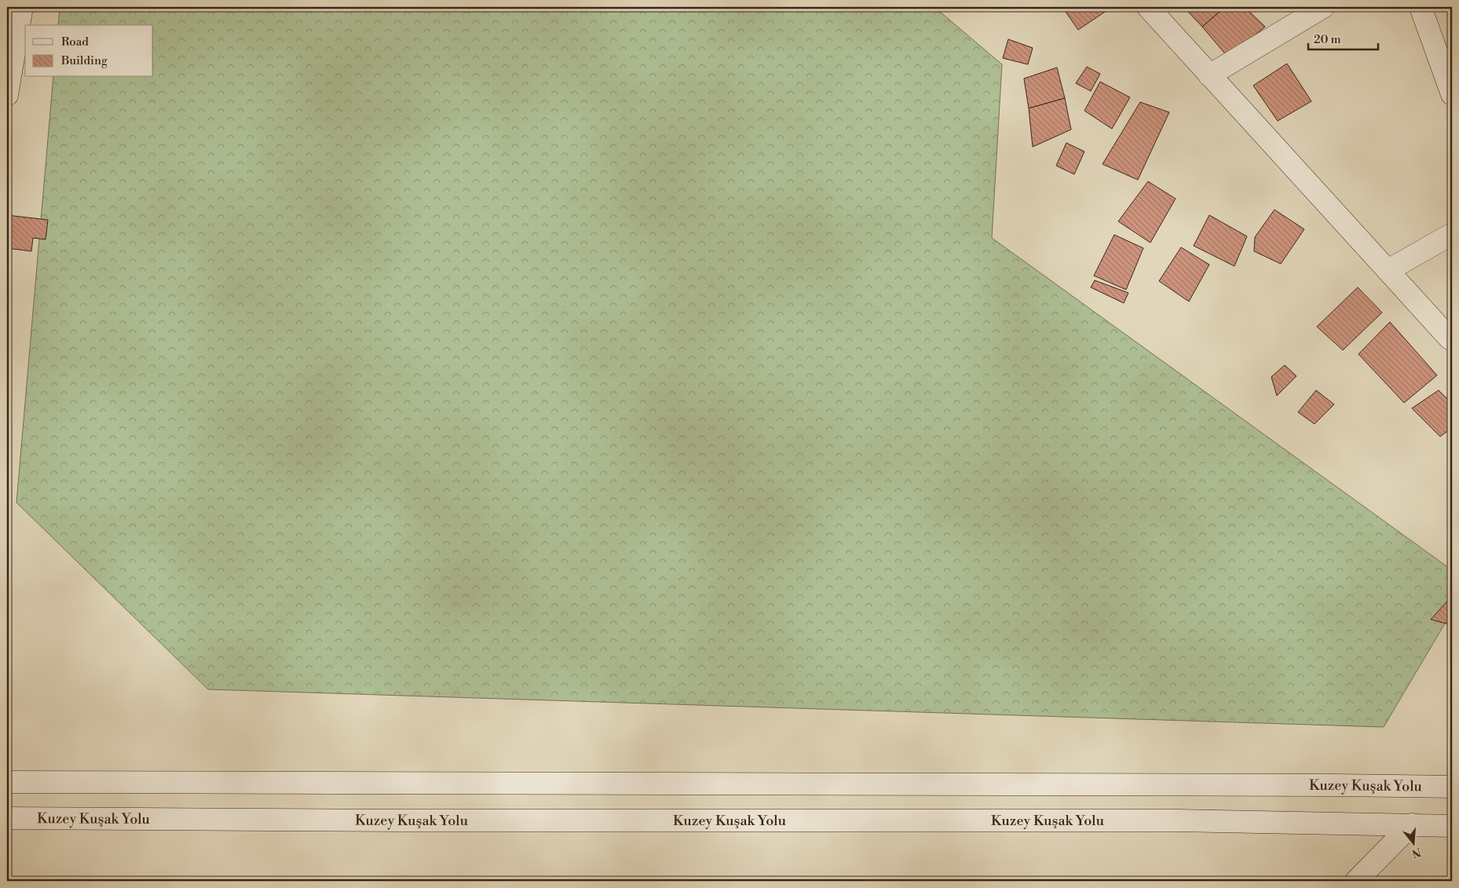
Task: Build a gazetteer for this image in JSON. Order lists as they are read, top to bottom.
{
  "streets": {
    "main road": ["Kuzey Kuşak Yolu"]
  },
  "legend": ["Road", "Building"],
  "scale_bar": "20 m",
  "north": "bottom"
}
